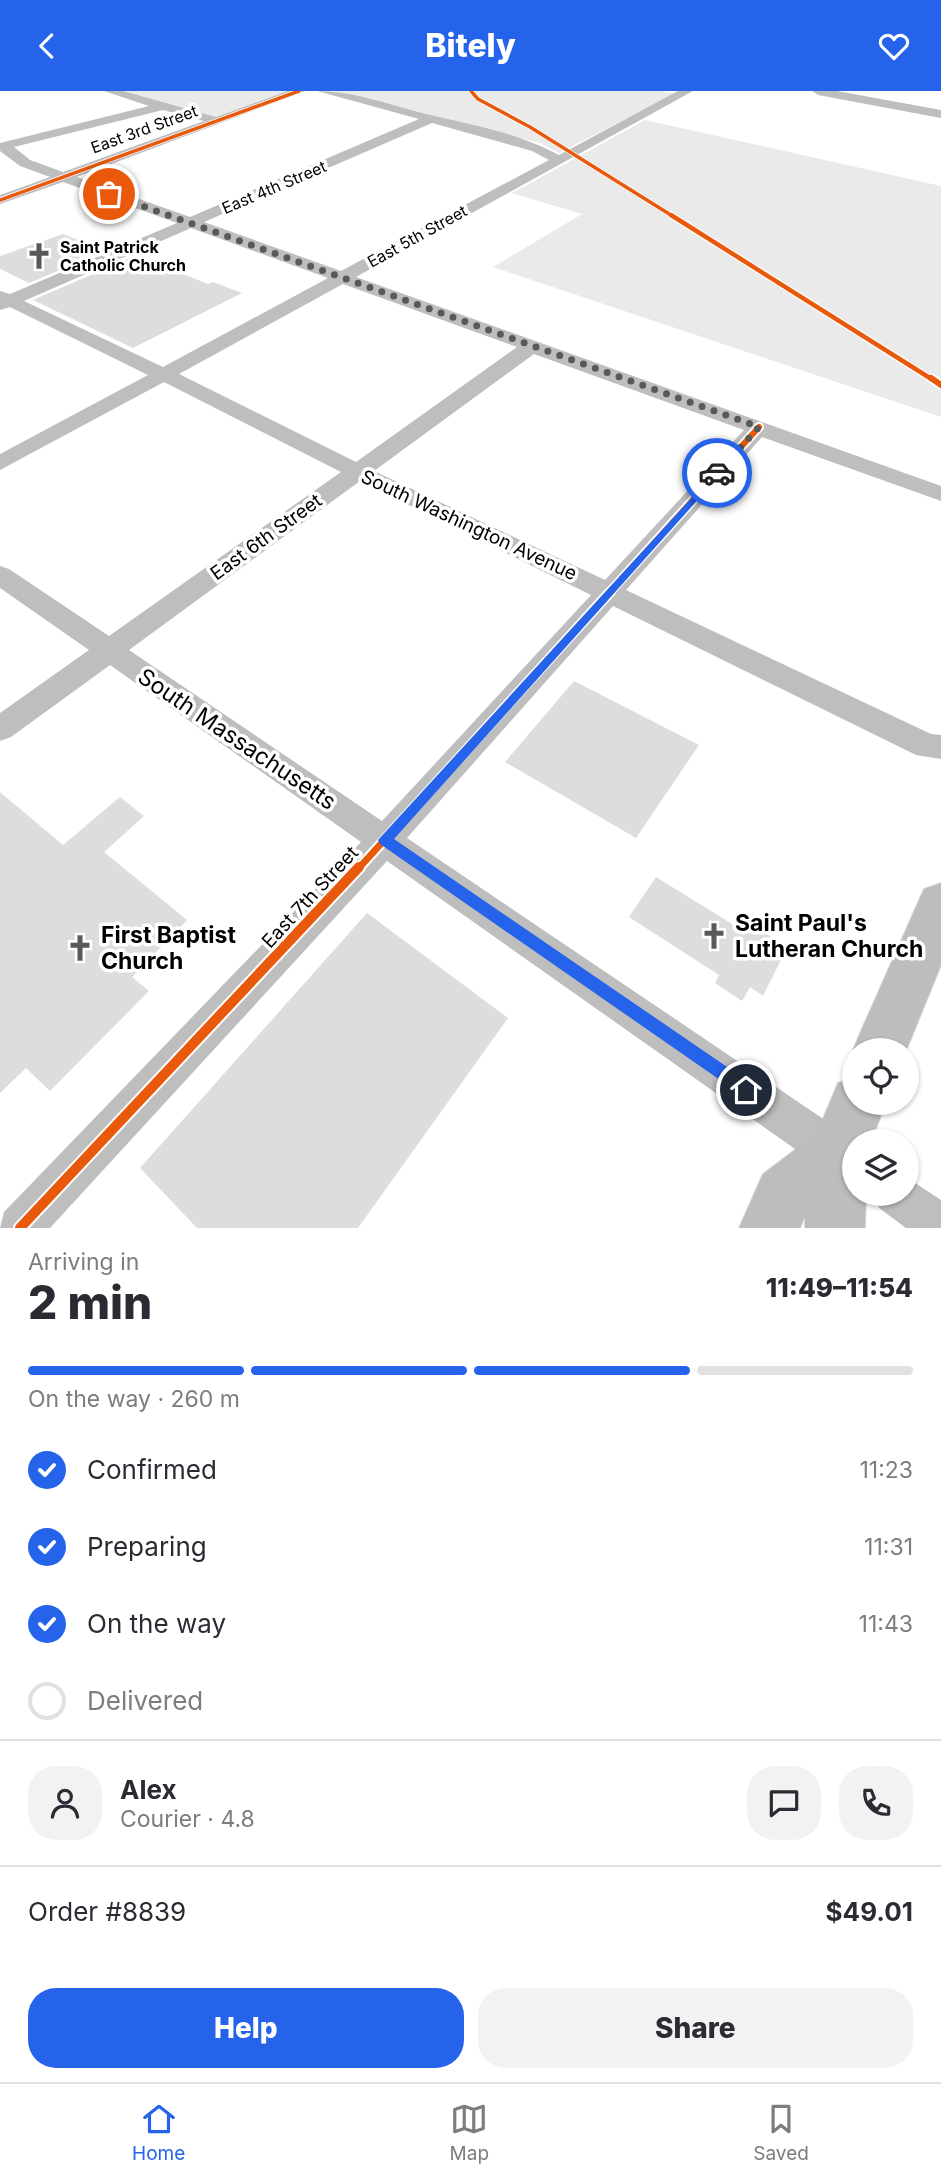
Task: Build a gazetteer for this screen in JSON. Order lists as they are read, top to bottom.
{
  "streets": {
    "street": [
      "East 3rd Street",
      "East 4th Street",
      "East 5th Street",
      "South Washington Avenue",
      "East 6th Street",
      "South Massachusetts",
      "East 7th Street"
    ]
  },
  "crossings": [
    ["East 4th Street", "South Washington Avenue"],
    ["East 5th Street", "South Washington Avenue"],
    ["South Washington Avenue", "East 6th Street"],
    ["South Washington Avenue", "East 7th Street"],
    ["East 6th Street", "South Massachusetts"],
    ["South Massachusetts", "East 7th Street"]
  ],
  "places": {
    "church": ["Saint Patrick Catholic Church", "Saint Paul's Lutheran Church", "First Baptist Church"]
  },
  "page": {
    "header": "Bitely",
    "heading": ["2 min", "Arriving in", "11:49–11:54"],
    "panel": [
      "Alex",
      "Courier · 4.8",
      "Order #8839",
      "$49.01"
    ],
    "bar": "On the way · 260 m",
    "list": [
      ["Confirmed", "11:23"],
      ["Preparing", "11:31"],
      ["On the way", "11:43"],
      "Delivered"
    ],
    "buttons": ["Help", "Share"],
    "tabs": ["Home", "Map", "Saved"]
  }
}
